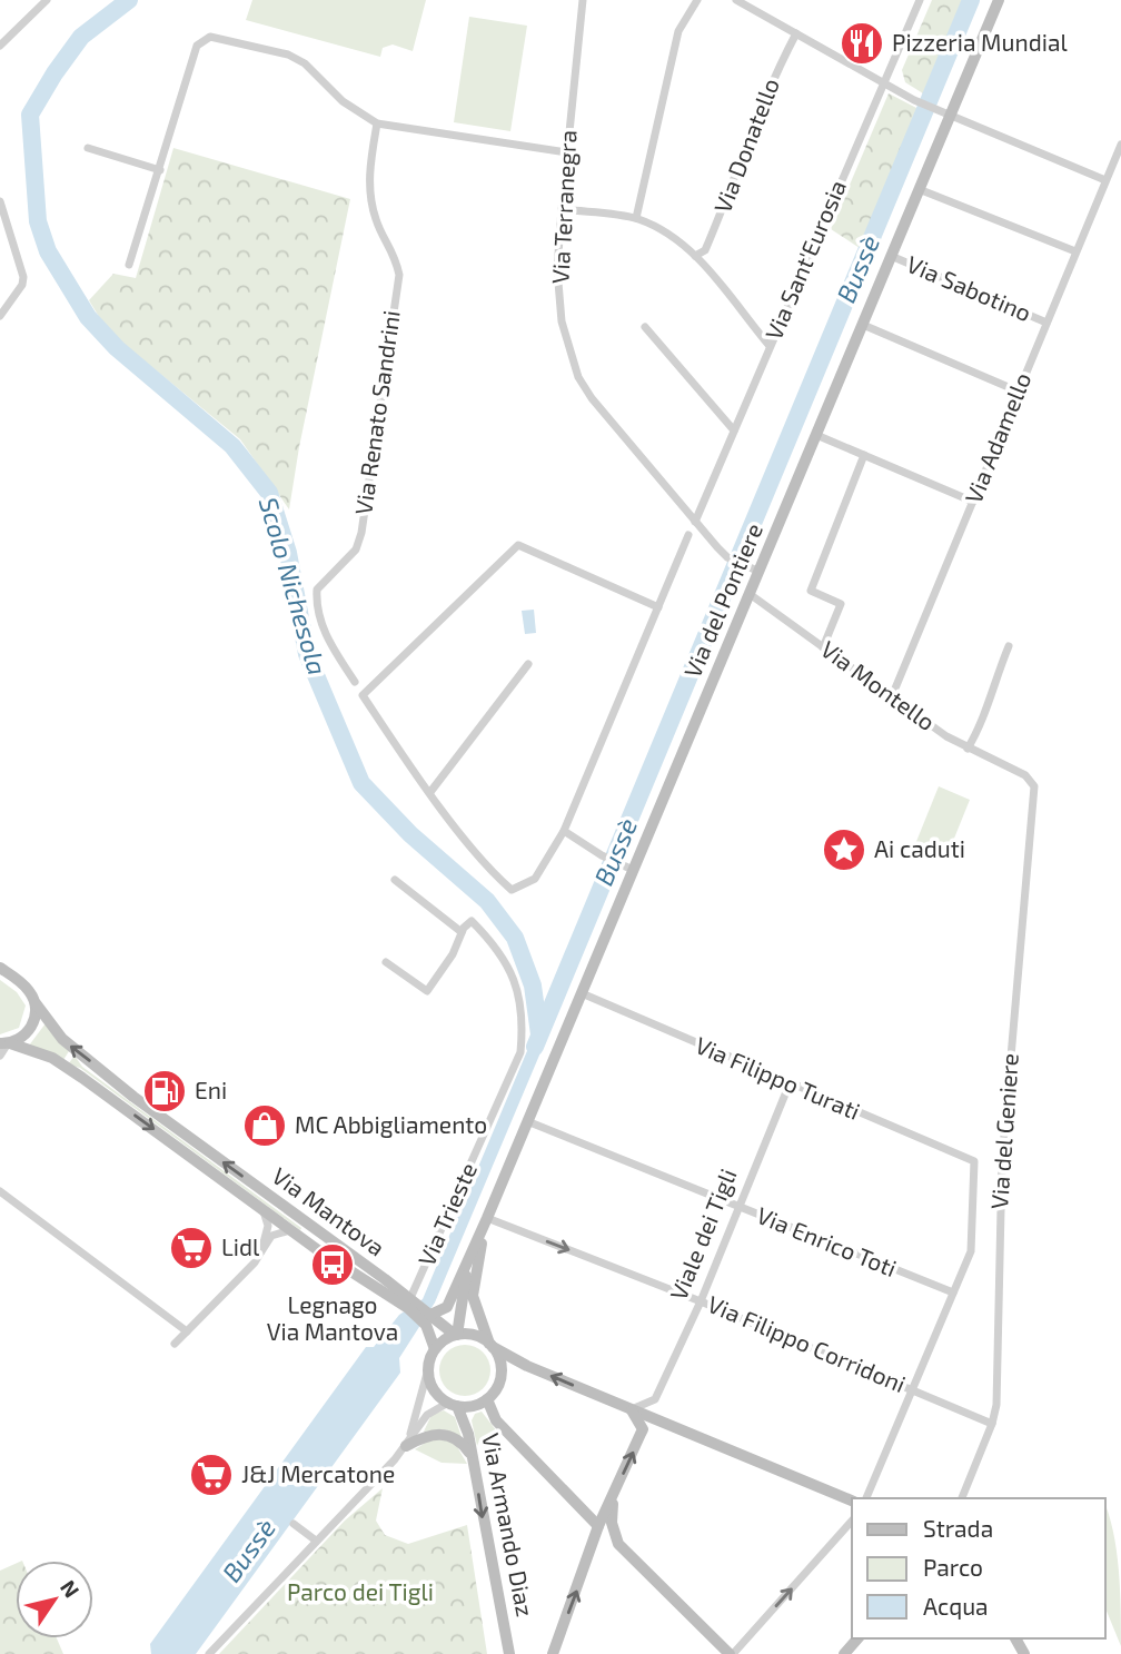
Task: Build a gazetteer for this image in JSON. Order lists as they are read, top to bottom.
{
  "streets": {
    "main road": ["Via del Pontiere", "Via Mantova", "Via Armando Diaz"],
    "street": [
      "Via Donatello",
      "Via Terranegra",
      "Via Sant'Eurosia",
      "Via Sabotino",
      "Via Renato Sandrini",
      "Via Adamello",
      "Via Montello",
      "Via Filippo Turati",
      "Via del Geniere",
      "Via Trieste",
      "Viale dei Tigli",
      "Via Enrico Toti",
      "Via Filippo Corridoni"
    ]
  },
  "crossings": [
    ["Via Terranegra", "Via Sant'Eurosia"],
    ["Via Terranegra", "Via del Pontiere"],
    ["Via Sabotino", "Via Adamello"],
    ["Via Sabotino", "Via del Pontiere"],
    ["Via Adamello", "Via Montello"],
    ["Via del Pontiere", "Via Montello"],
    ["Via del Pontiere", "Via Filippo Turati"],
    ["Via del Pontiere", "Via Mantova"],
    ["Via del Pontiere", "Via Enrico Toti"],
    ["Via del Pontiere", "Via Filippo Corridoni"],
    ["Via del Pontiere", "Via Armando Diaz"],
    ["Via Montello", "Via del Geniere"],
    ["Via Filippo Turati", "Viale dei Tigli"],
    ["Via Filippo Turati", "Via Enrico Toti"],
    ["Via del Geniere", "Via Filippo Corridoni"],
    ["Via Mantova", "Via Trieste"],
    ["Via Mantova", "Via Armando Diaz"],
    ["Viale dei Tigli", "Via Enrico Toti"],
    ["Viale dei Tigli", "Via Filippo Corridoni"]
  ],
  "one_way": ["Via Filippo Corridoni", "Via Armando Diaz"],
  "water": ["Bussè", "Scolo Nichesola"],
  "parks": ["Parco dei Tigli"],
  "places": {
    "restaurant": ["Pizzeria Mundial"],
    "place": ["Ai caduti"],
    "fuel station": ["Eni"],
    "shop": ["MC Abbigliamento"],
    "supermarket": ["Lidl", "J&J Mercatone"],
    "bus stop": ["Legnago Via Mantova"]
  },
  "legend": ["Strada", "Parco", "Acqua"],
  "north": "top right"
}
